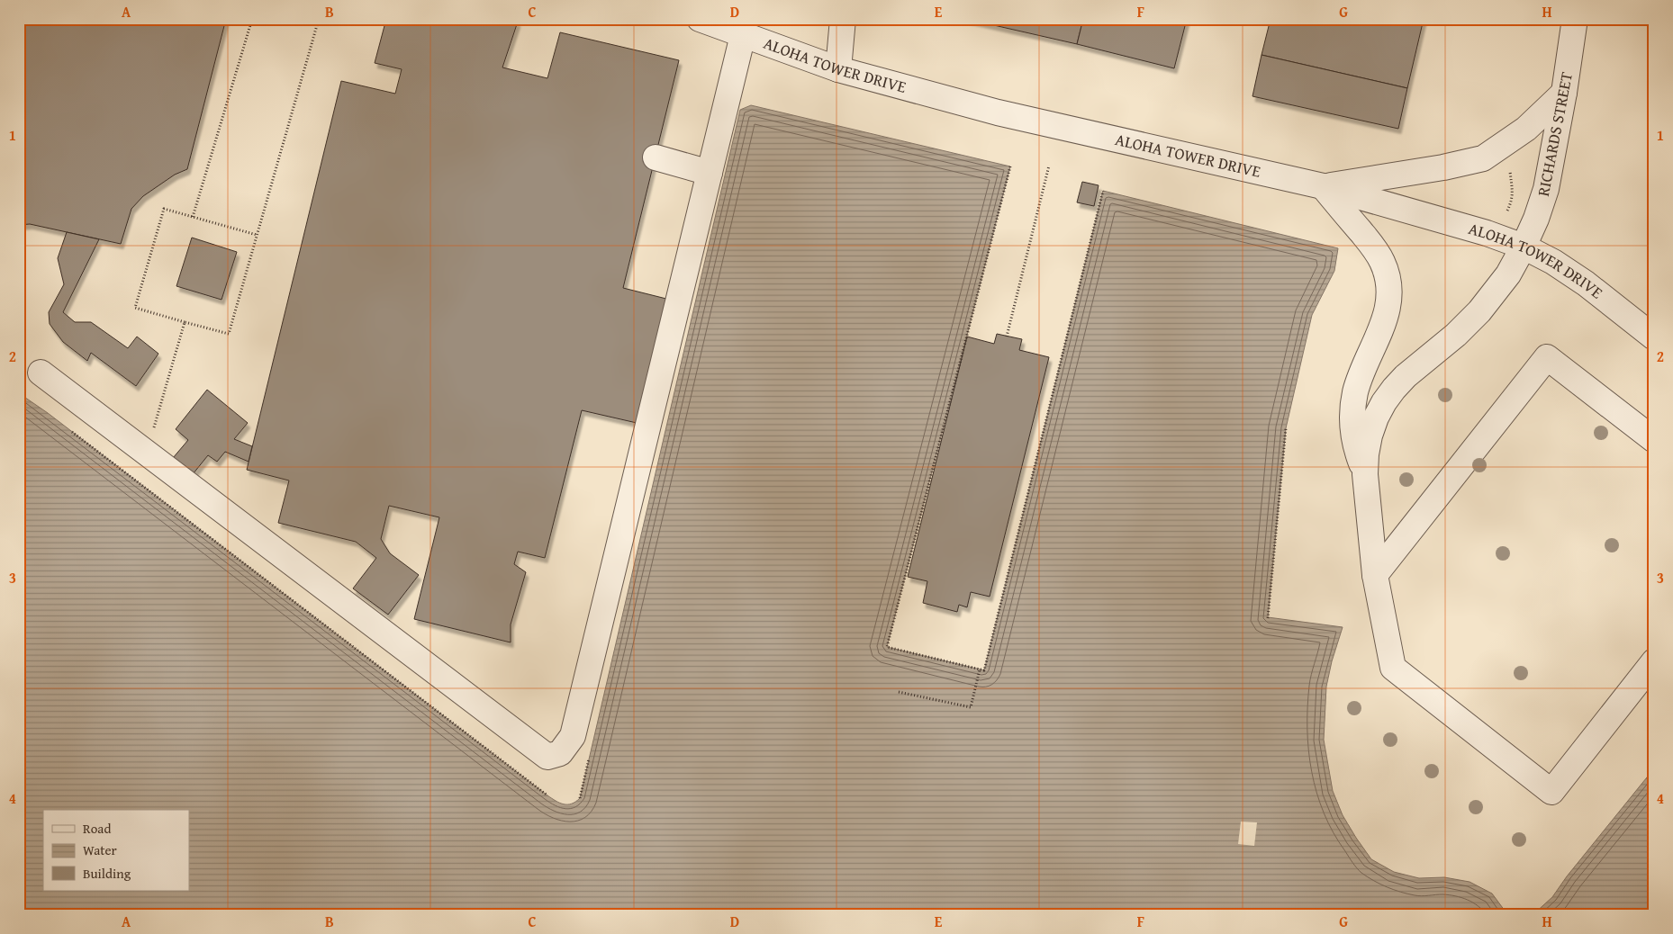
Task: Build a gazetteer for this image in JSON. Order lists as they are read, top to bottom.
{
  "streets": {
    "street": ["ALOHA TOWER DRIVE", "RICHARDS STREET"]
  },
  "crossings": [
    ["ALOHA TOWER DRIVE", "RICHARDS STREET"]
  ],
  "legend": ["Road", "Water", "Building"],
  "grid": {
    "columns": [
      "A",
      "B",
      "C",
      "D",
      "E",
      "F",
      "G",
      "H"
    ],
    "rows": [
      "1",
      "2",
      "3",
      "4"
    ]
  }
}
